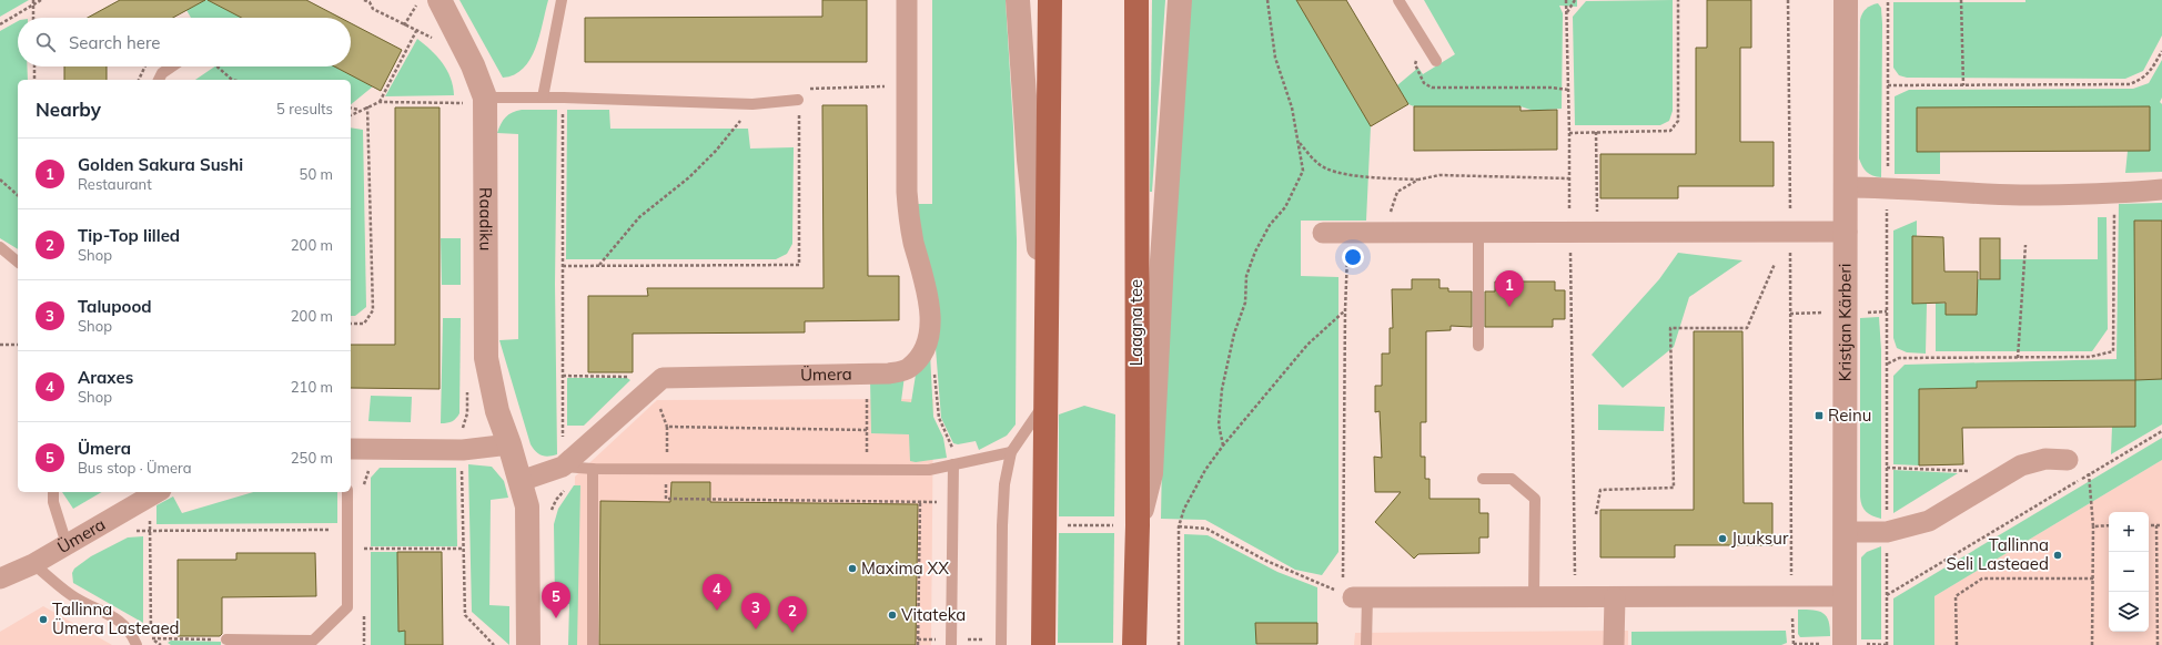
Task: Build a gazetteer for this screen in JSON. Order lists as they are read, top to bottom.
{
  "streets": {
    "main road": ["Laagna tee"],
    "street": ["Raadiku", "Kristjan Kärberi", "Ümera"]
  },
  "places": {
    "transit": ["Reinu"],
    "other": [
      "Juuksur",
      "Tallinna Seli Lasteaed",
      "Maxima XX",
      "Vitateka",
      "Tallinna Ümera Lasteaed"
    ]
  },
  "page": {
    "search": "Search here",
    "heading": ["Nearby", "5 results"],
    "list": [
      {
        "mark": "1",
        "name": "Golden Sakura Sushi",
        "note": "Restaurant",
        "value": "50 m"
      },
      {
        "mark": "2",
        "name": "Tip-Top lilled",
        "note": "Shop",
        "value": "200 m"
      },
      {
        "mark": "3",
        "name": "Talupood",
        "note": "Shop",
        "value": "200 m"
      },
      {
        "mark": "4",
        "name": "Araxes",
        "note": "Shop",
        "value": "210 m"
      },
      {
        "mark": "5",
        "name": "Ümera",
        "note": "Bus stop · Ümera",
        "value": "250 m"
      }
    ],
    "pins": [
      "1",
      "4",
      "5",
      "3",
      "2"
    ],
    "map_buttons": ["+", "−"]
  }
}
